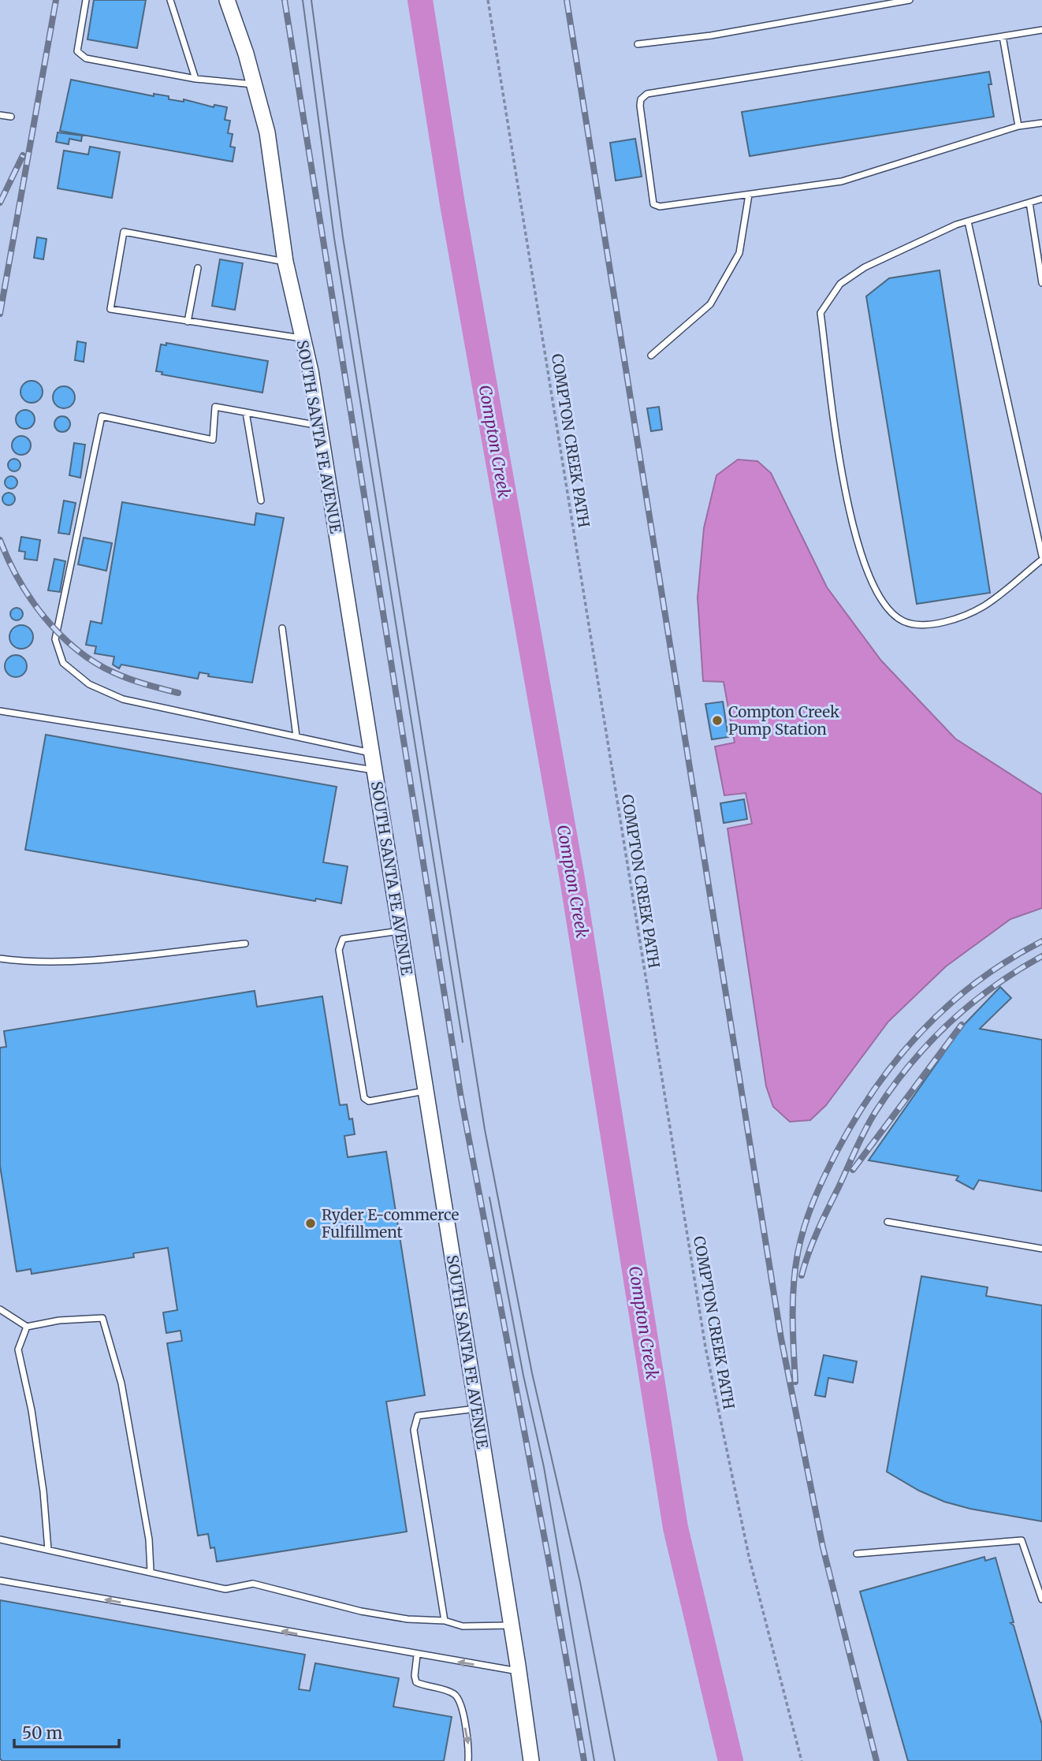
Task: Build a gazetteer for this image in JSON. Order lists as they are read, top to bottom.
{
  "streets": {
    "main road": ["SOUTH SANTA FE AVENUE"],
    "path": ["COMPTON CREEK PATH"]
  },
  "water": ["Compton Creek"],
  "places": ["Compton Creek Pump Station", "Ryder E-commerce Fulfillment"],
  "scale_bar": "50 m"
}
